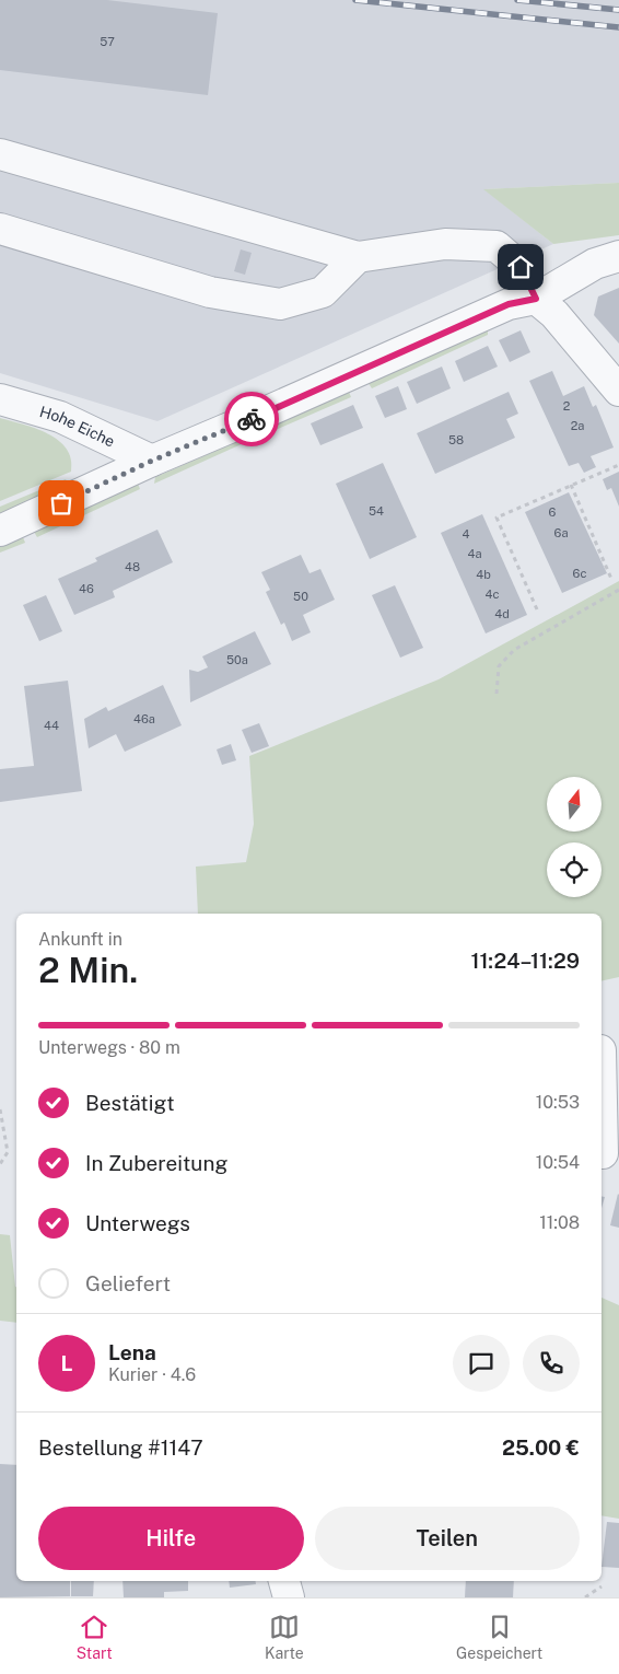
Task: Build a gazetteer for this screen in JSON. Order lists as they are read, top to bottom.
{
  "streets": {
    "street": ["Hohe Eiche"]
  },
  "house_numbers": [
    "57",
    "2",
    "2a",
    "58",
    "54",
    "6",
    "6a",
    "4",
    "4a",
    "48",
    "6c",
    "4b",
    "46",
    "4c",
    "50",
    "4d",
    "50a",
    "46a",
    "44"
  ],
  "north": "top",
  "page": {
    "heading": ["2 Min.", "Ankunft in", "11:24–11:29"],
    "panel": [
      "Lena",
      "Kurier · 4.6",
      "Bestellung #1147",
      "25.00 €"
    ],
    "bar": "Unterwegs · 80 m",
    "list": [
      ["Bestätigt", "10:53"],
      ["In Zubereitung", "10:54"],
      ["Unterwegs", "11:08"],
      "Geliefert"
    ],
    "round": "L",
    "buttons": ["Hilfe", "Teilen"],
    "tabs": ["Start", "Karte", "Gespeichert"]
  }
}
